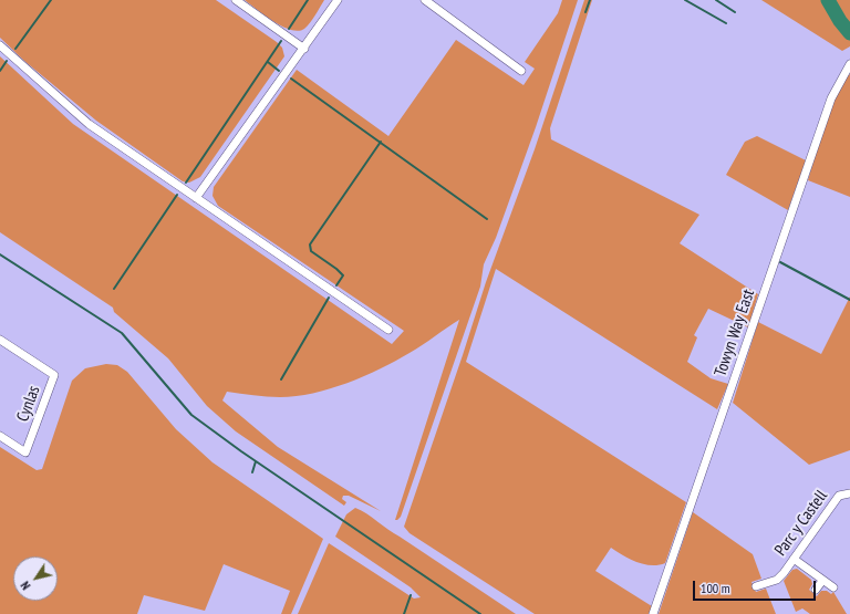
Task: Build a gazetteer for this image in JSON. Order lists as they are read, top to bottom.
{
  "streets": {
    "street": ["Towyn Way East", "Cynlas", "Parc y Castell"]
  },
  "scale_bar": "100 m",
  "north": "bottom left"
}
